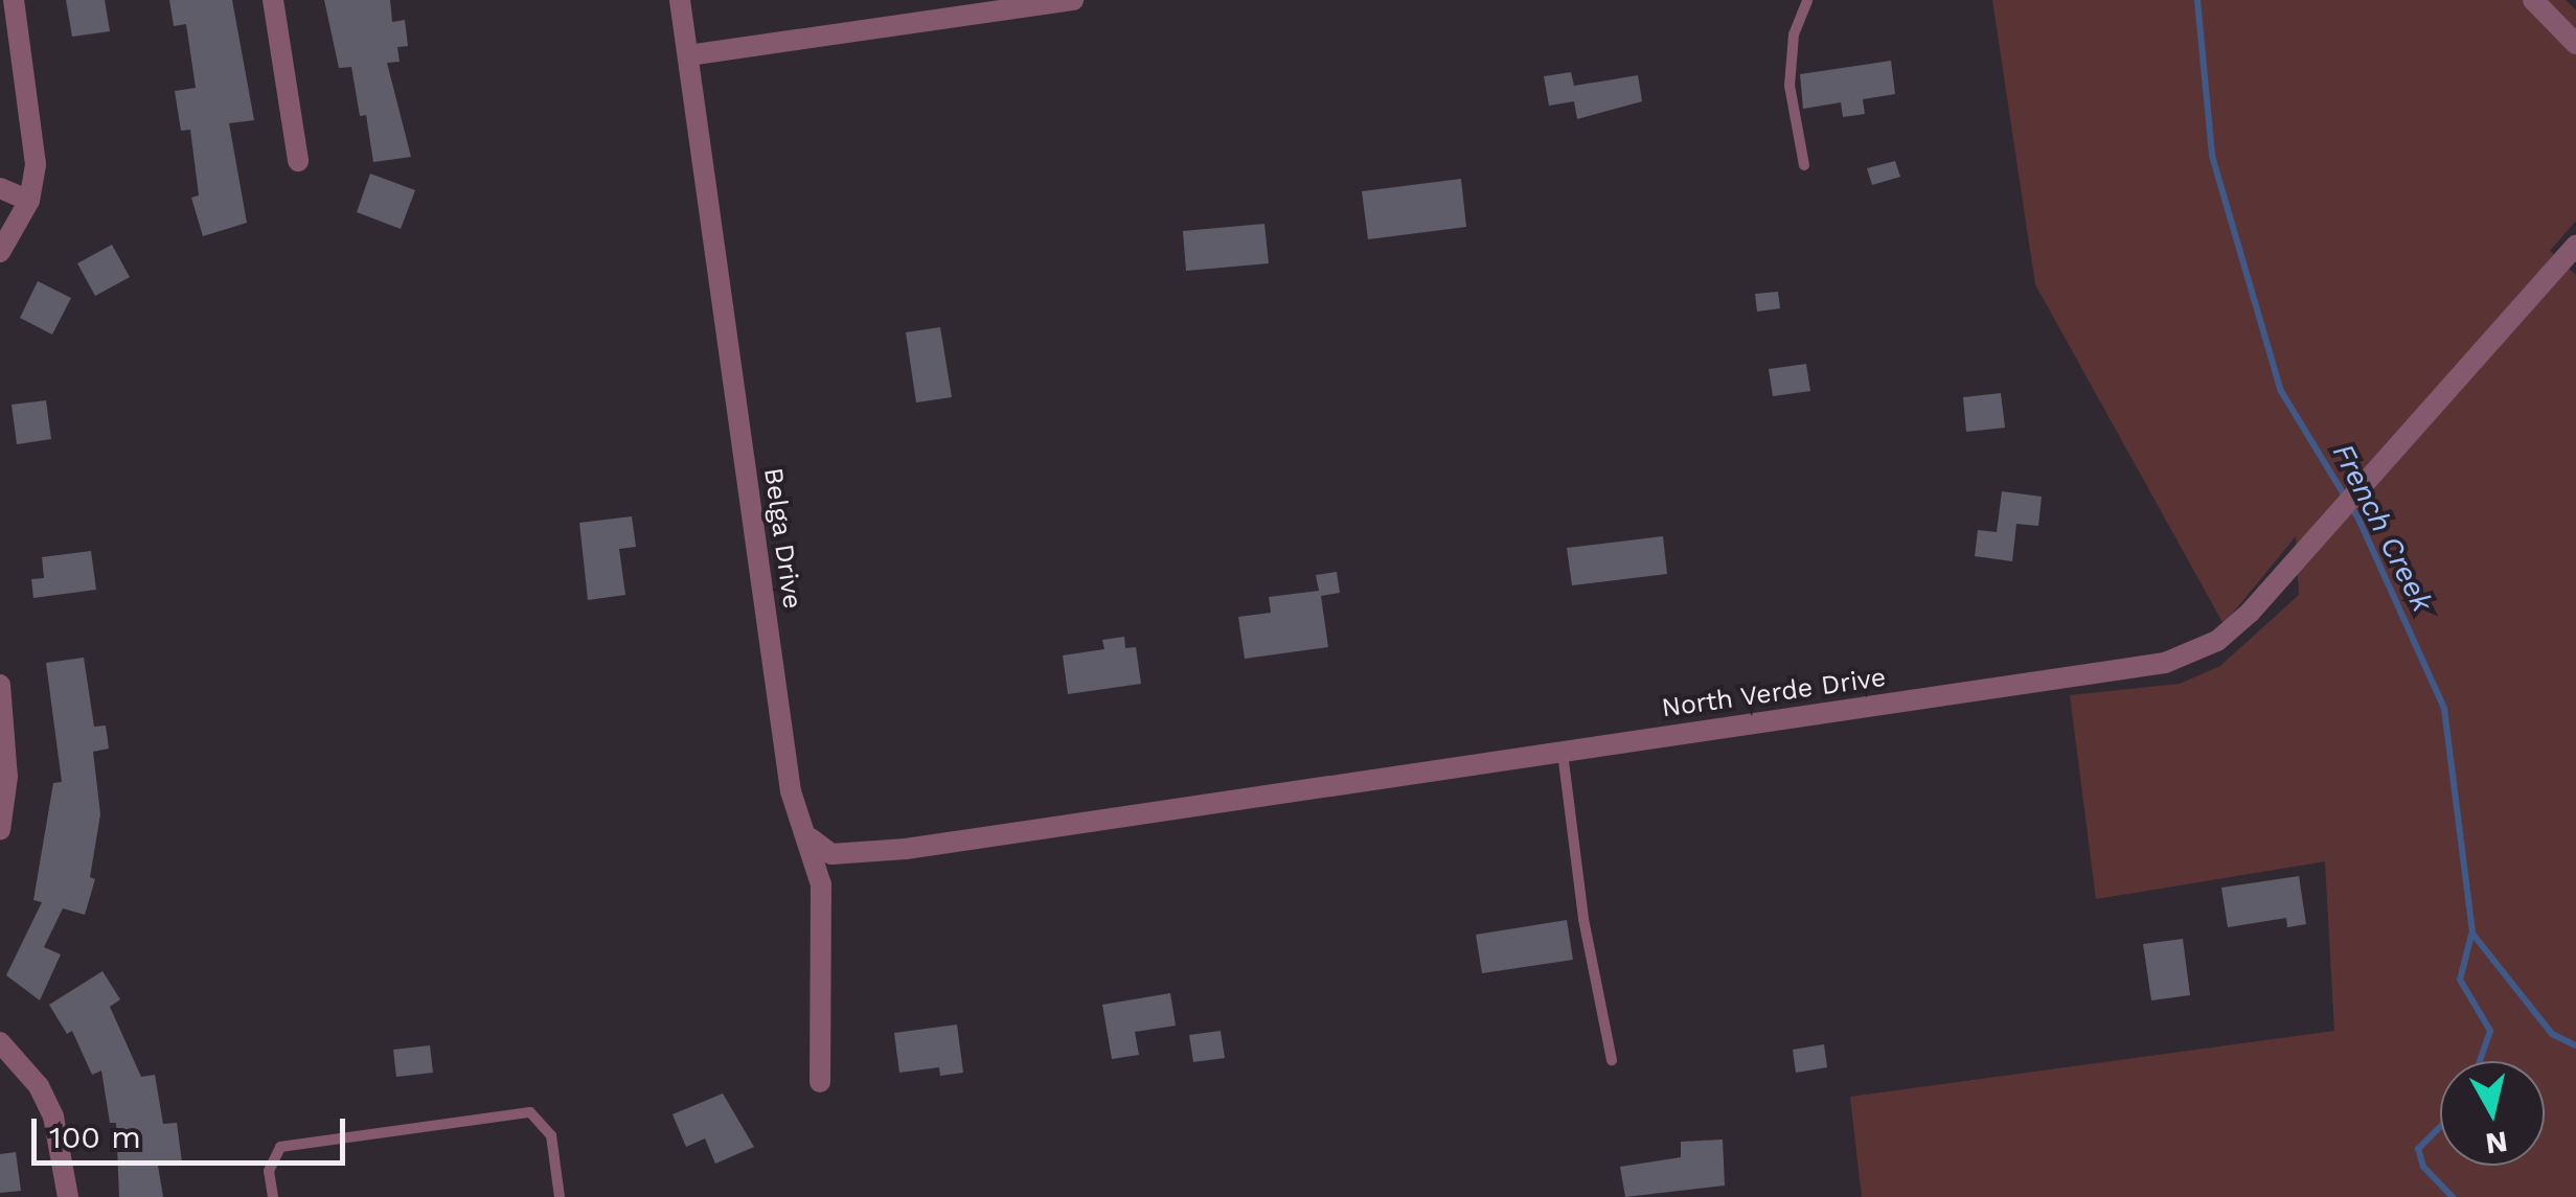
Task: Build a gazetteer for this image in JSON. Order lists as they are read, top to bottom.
{
  "streets": {
    "street": ["Belga Drive", "North Verde Drive"]
  },
  "crossings": [
    ["Belga Drive", "North Verde Drive"]
  ],
  "water": ["French Creek"],
  "scale_bar": "100 m",
  "north": "bottom"
}
